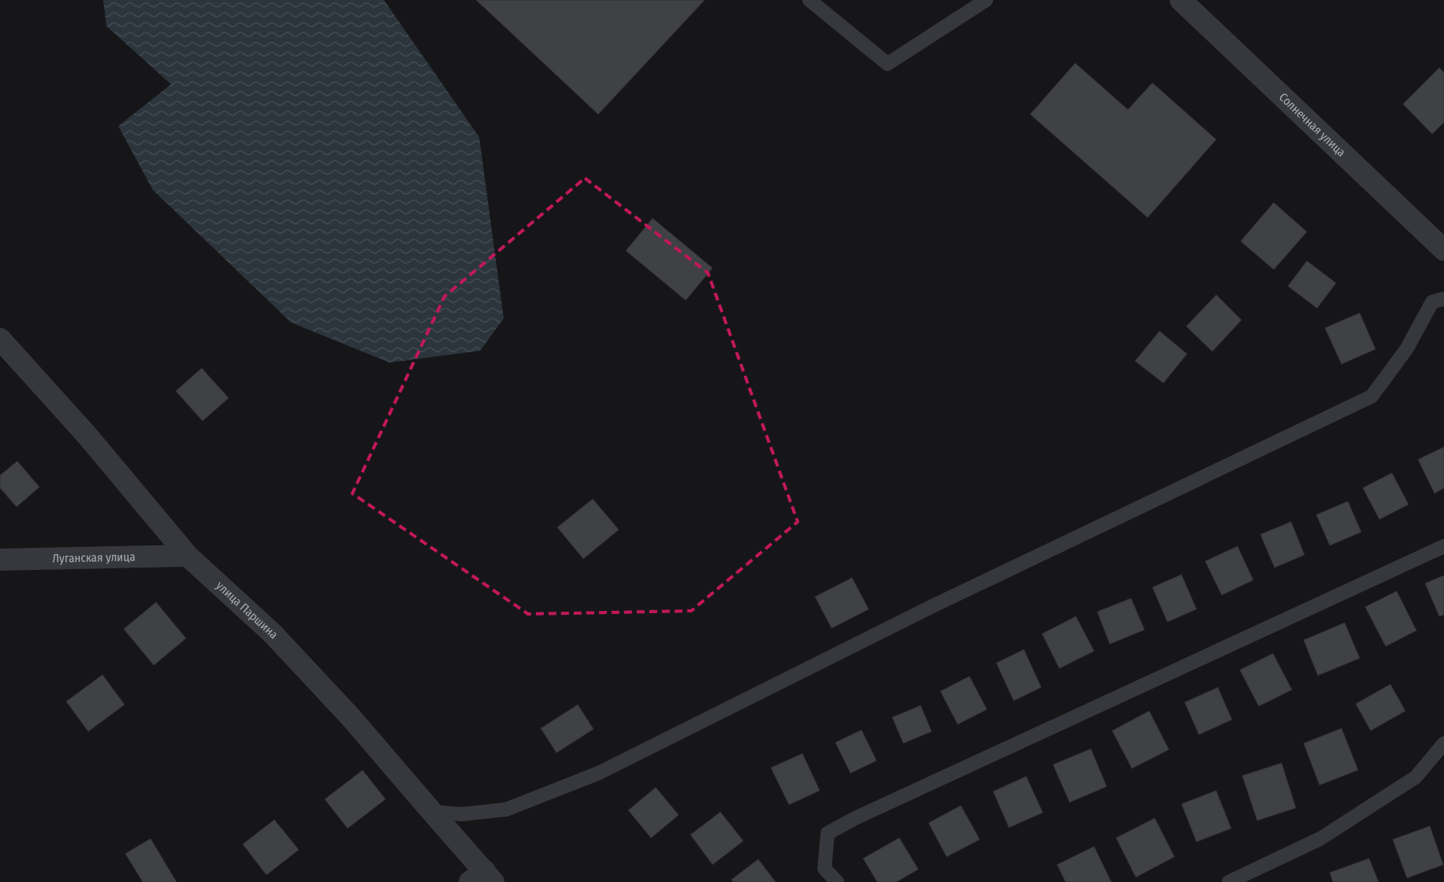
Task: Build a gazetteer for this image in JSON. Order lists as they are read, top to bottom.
{
  "streets": {
    "street": ["Солнечная улица", "Луганская улица", "улица Паршина"]
  },
  "crossings": [
    ["Луганская улица", "улица Паршина"]
  ]
}
